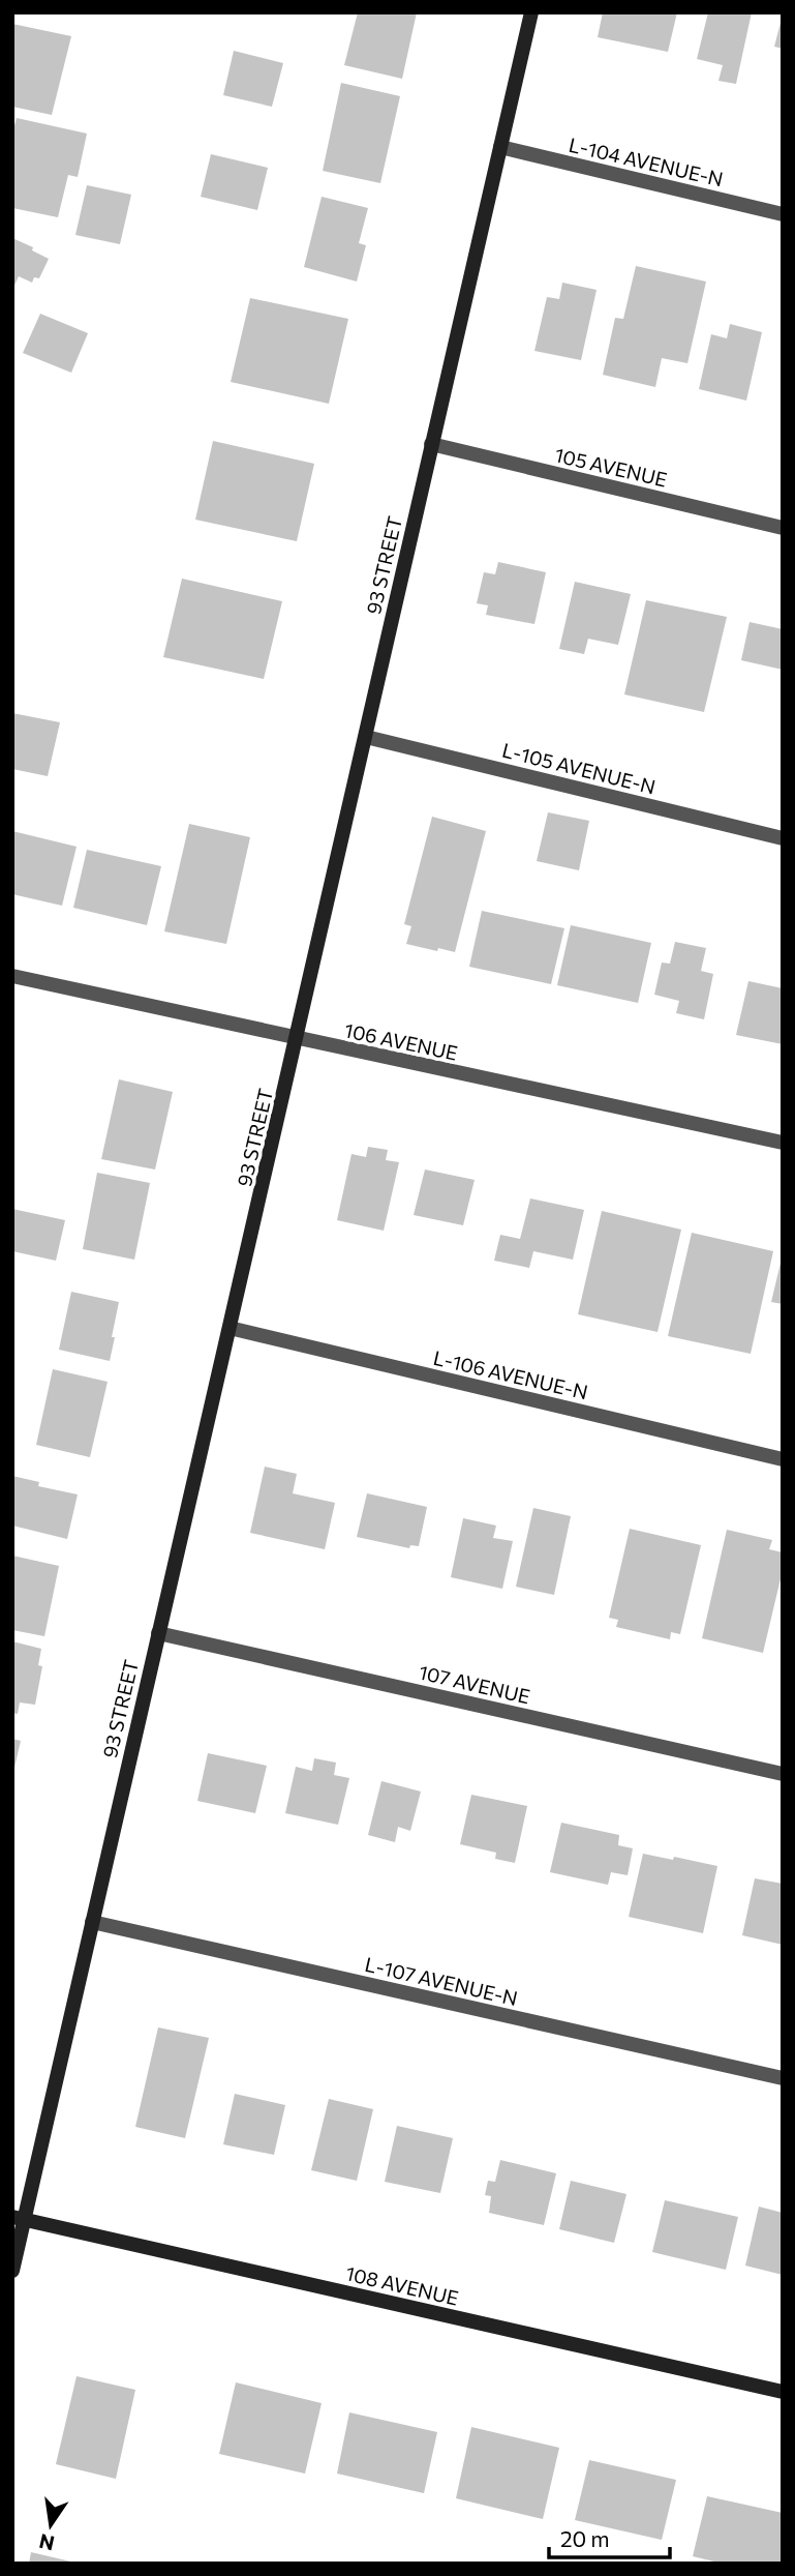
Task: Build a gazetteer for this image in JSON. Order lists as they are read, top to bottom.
{
  "streets": {
    "street": [
      "L-104 AVENUE-N",
      "105 AVENUE",
      "93 STREET",
      "L-105 AVENUE-N",
      "106 AVENUE",
      "L-106 AVENUE-N",
      "107 AVENUE",
      "L-107 AVENUE-N",
      "108 AVENUE"
    ]
  },
  "crossings": [
    ["L-104 AVENUE-N", "93 STREET"],
    ["105 AVENUE", "93 STREET"],
    ["93 STREET", "L-105 AVENUE-N"],
    ["93 STREET", "106 AVENUE"],
    ["93 STREET", "L-106 AVENUE-N"],
    ["93 STREET", "107 AVENUE"],
    ["93 STREET", "L-107 AVENUE-N"],
    ["93 STREET", "108 AVENUE"]
  ],
  "scale_bar": "20 m",
  "north": "bottom"
}
